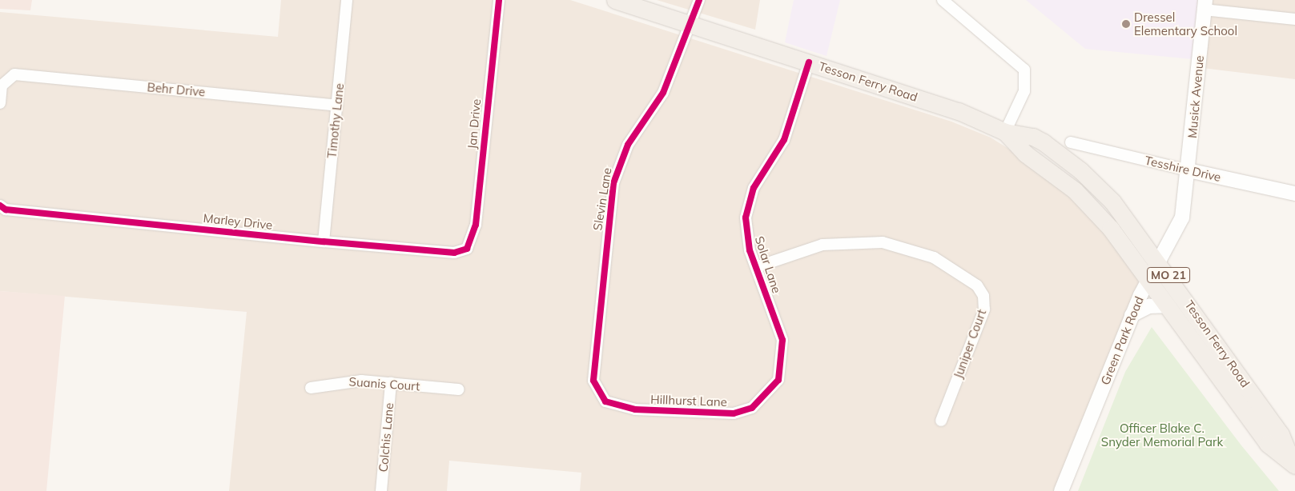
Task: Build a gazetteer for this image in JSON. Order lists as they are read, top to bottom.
{
  "streets": {
    "main road": ["Tesson Ferry Road", "MO 21"],
    "street": [
      "Behr Drive",
      "Musick Avenue",
      "Timothy Lane",
      "Jan Drive",
      "Tesshire Drive",
      "Slevin Lane",
      "Marley Drive",
      "Solar Lane",
      "Green Park Road",
      "Juniper Court",
      "Suanis Court",
      "Hillhurst Lane",
      "Colchis Lane"
    ]
  },
  "crossings": [
    ["Tesson Ferry Road", "Slevin Lane"],
    ["Tesson Ferry Road", "Solar Lane"],
    ["Tesson Ferry Road", "Green Park Road"],
    ["Behr Drive", "Timothy Lane"],
    ["Musick Avenue", "Tesshire Drive"],
    ["Musick Avenue", "Green Park Road"],
    ["Timothy Lane", "Marley Drive"],
    ["Jan Drive", "Marley Drive"],
    ["Tesshire Drive", "Green Park Road"],
    ["Slevin Lane", "Hillhurst Lane"],
    ["Solar Lane", "Juniper Court"],
    ["Solar Lane", "Hillhurst Lane"],
    ["Suanis Court", "Colchis Lane"]
  ],
  "parks": ["Officer Blake C. Snyder Memorial Park"],
  "places": ["Dressel Elementary School"]
}
